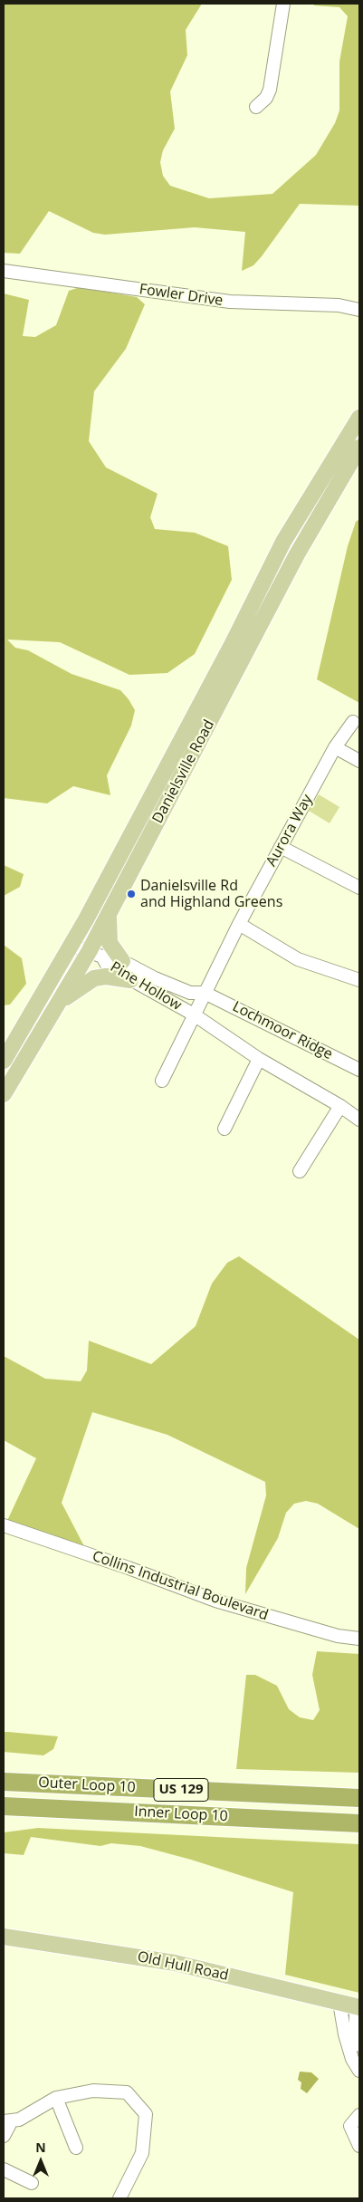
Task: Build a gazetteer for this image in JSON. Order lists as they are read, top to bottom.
{
  "streets": {
    "highway": ["Outer Loop 10", "US 129", "Inner Loop 10"],
    "main road": ["Danielsville Road", "Old Hull Road"],
    "street": [
      "Fowler Drive",
      "Aurora Way",
      "Pine Hollow",
      "Lochmoor Ridge",
      "Collins Industrial Boulevard"
    ]
  },
  "crossings": [
    ["Danielsville Road", "Pine Hollow"],
    ["Aurora Way", "Pine Hollow"],
    ["Aurora Way", "Lochmoor Ridge"],
    ["Pine Hollow", "Lochmoor Ridge"]
  ],
  "places": ["Danielsville Rd and Highland Greens"],
  "north": "top"
}
